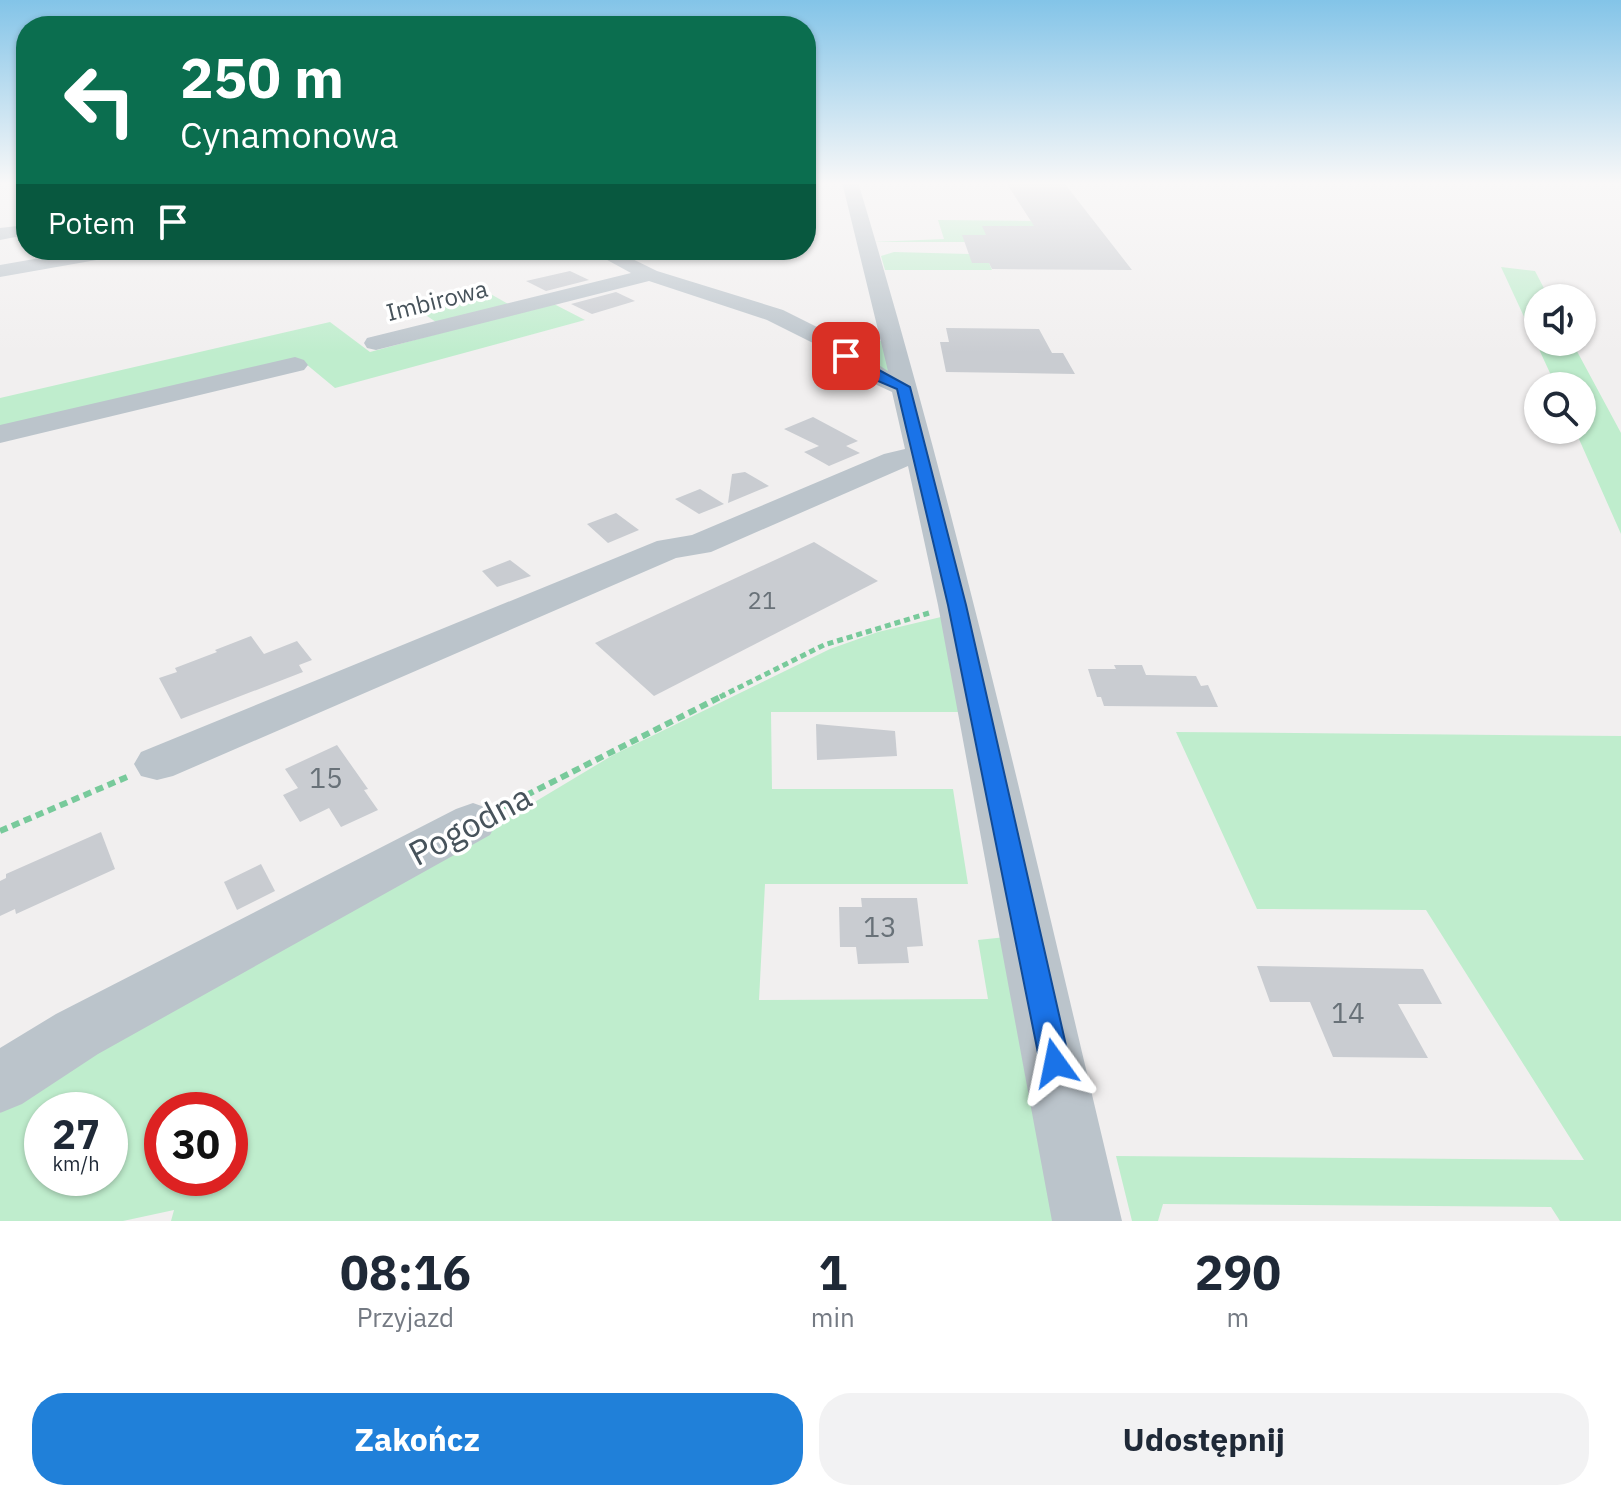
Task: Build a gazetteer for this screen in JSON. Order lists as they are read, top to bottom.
{
  "streets": {
    "street": ["Imbirowa", "Pogodna"]
  },
  "house_numbers": [
    "21",
    "15",
    "13",
    "14"
  ],
  "page": {
    "turn": ["250 m", "Cynamonowa"],
    "then": "Potem",
    "speed": "27 km/h",
    "limit": "30",
    "eta": [
      "08:16",
      "Przyjazd",
      "1",
      "min",
      "290",
      "m"
    ],
    "buttons": ["Zakończ", "Udostępnij"]
  }
}
